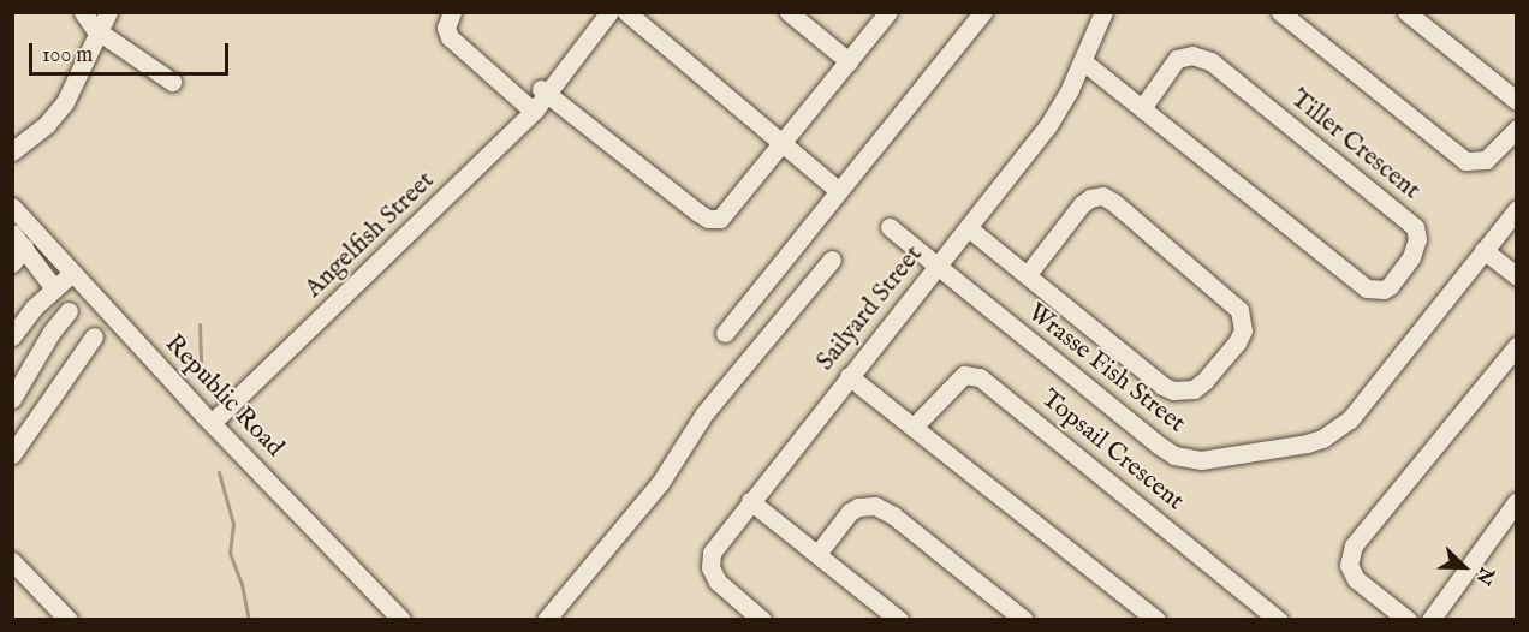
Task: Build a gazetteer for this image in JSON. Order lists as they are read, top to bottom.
{
  "streets": {
    "street": [
      "Tiller Crescent",
      "Angelfish Street",
      "Sailyard Street",
      "Wrasse Fish Street",
      "Republic Road",
      "Topsail Crescent"
    ]
  },
  "crossings": [
    ["Tiller Crescent", "Sailyard Street"],
    ["Angelfish Street", "Republic Road"],
    ["Sailyard Street", "Wrasse Fish Street"]
  ],
  "scale_bar": "100 m",
  "north": "bottom right"
}
